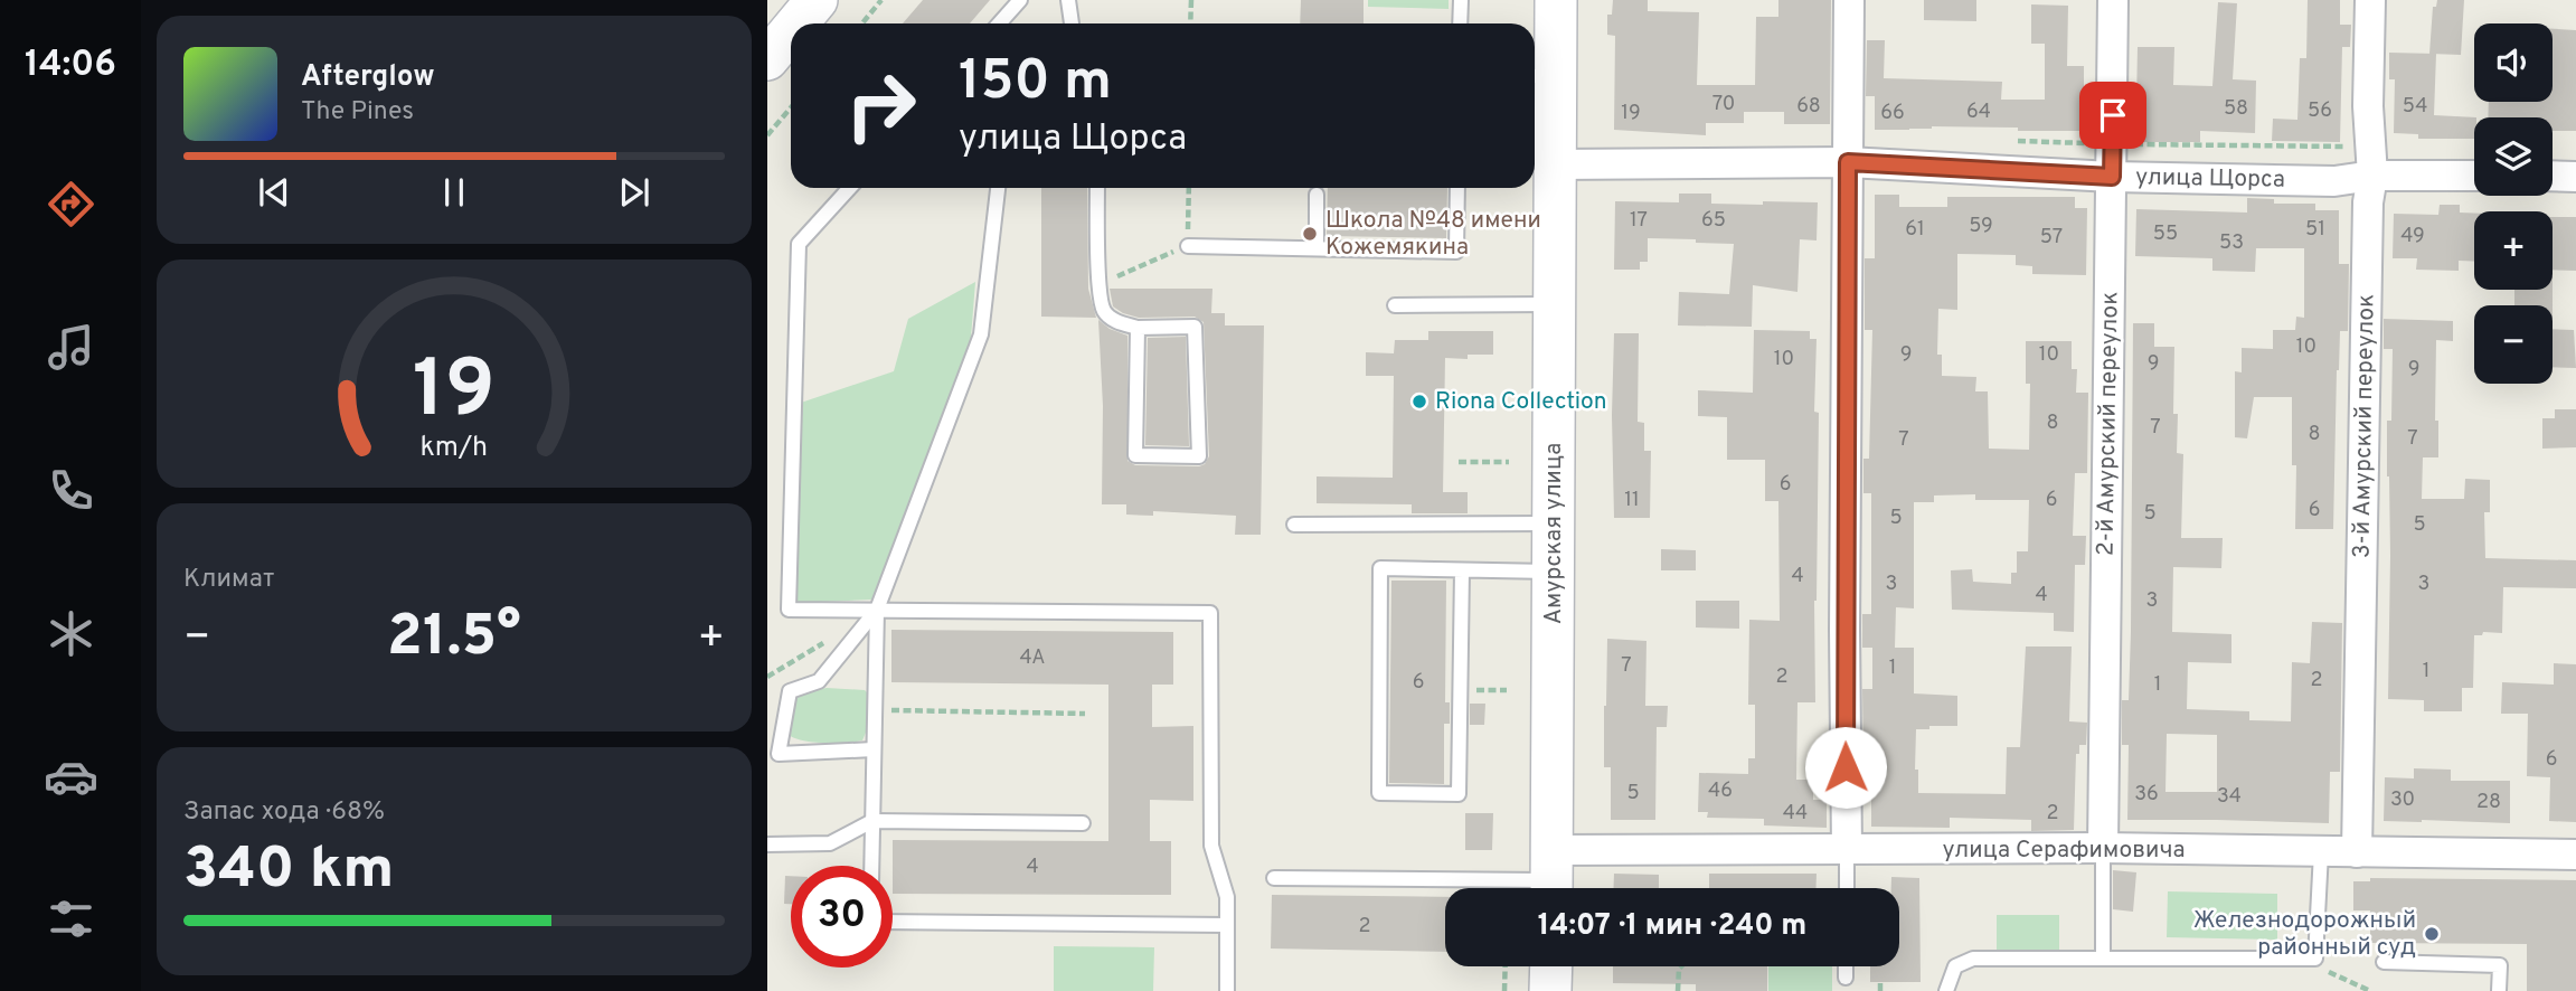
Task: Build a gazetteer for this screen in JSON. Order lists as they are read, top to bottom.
{
  "streets": {
    "street": [
      "улица Щорса",
      "2-й Амурский переулок",
      "3-й Амурский переулок",
      "Амурская улица",
      "улица Серафимовича"
    ]
  },
  "crossings": [
    ["улица Щорса", "2-й Амурский переулок"],
    ["улица Щорса", "3-й Амурский переулок"],
    ["улица Щорса", "Амурская улица"],
    ["2-й Амурский переулок", "улица Серафимовича"],
    ["3-й Амурский переулок", "улица Серафимовича"],
    ["Амурская улица", "улица Серафимовича"]
  ],
  "places": ["Школа №48 имени Кожемякина", "Riona Collection", "Железнодорожный районный суд"],
  "house_numbers": [
    "70",
    "68",
    "54",
    "58",
    "56",
    "64",
    "19",
    "66",
    "17",
    "65",
    "59",
    "61",
    "51",
    "55",
    "49",
    "57",
    "53",
    "10",
    "9",
    "10",
    "10",
    "9",
    "9",
    "8",
    "7",
    "8",
    "7",
    "7",
    "6",
    "11",
    "6",
    "6",
    "5",
    "5",
    "5",
    "4",
    "3",
    "3",
    "4",
    "3",
    "4А",
    "7",
    "1",
    "1",
    "2",
    "2",
    "6",
    "1",
    "6",
    "46",
    "5",
    "36",
    "34",
    "30",
    "28",
    "44",
    "2",
    "4",
    "2"
  ],
  "page": {
    "tabs": "14:06",
    "map_buttons": ["+", "−"],
    "turn": ["150 m", "улица Щорса"],
    "song": ["Afterglow", "The Pines"],
    "tile": [
      "Климат",
      ["Запас хода · 68%", "340 km"]
    ],
    "heat": ["−", "21.5°", "+"],
    "limit": "30",
    "trip": "14:07 · 1 мин · 240 m",
    "gauge": ["19", "km/h"]
  }
}
